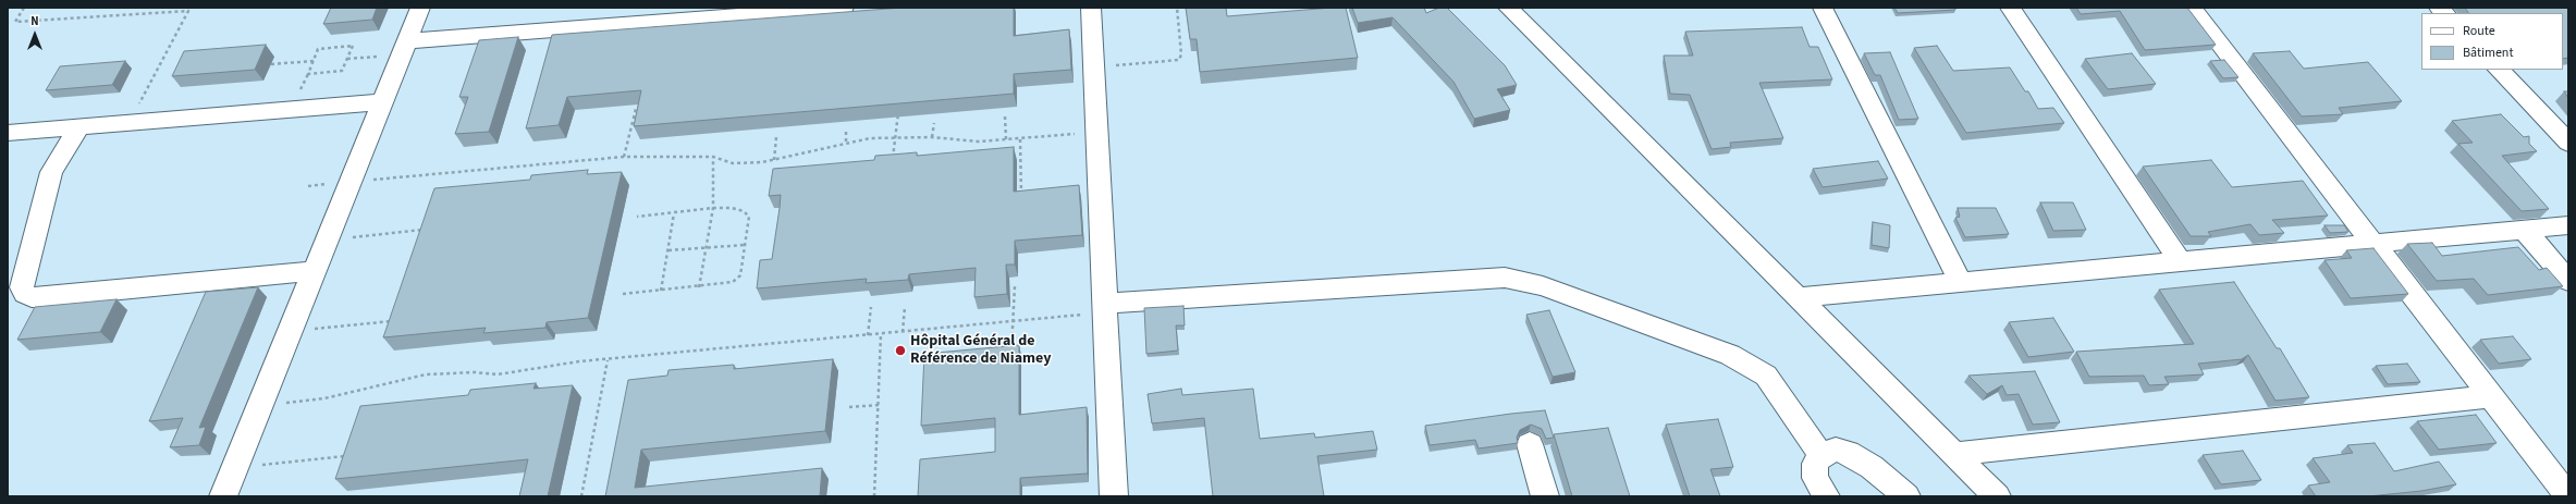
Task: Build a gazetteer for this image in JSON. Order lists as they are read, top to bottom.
{
  "places": ["Hôpital Général de Référence de Niamey"],
  "legend": ["Route", "Bâtiment"],
  "north": "top"
}
